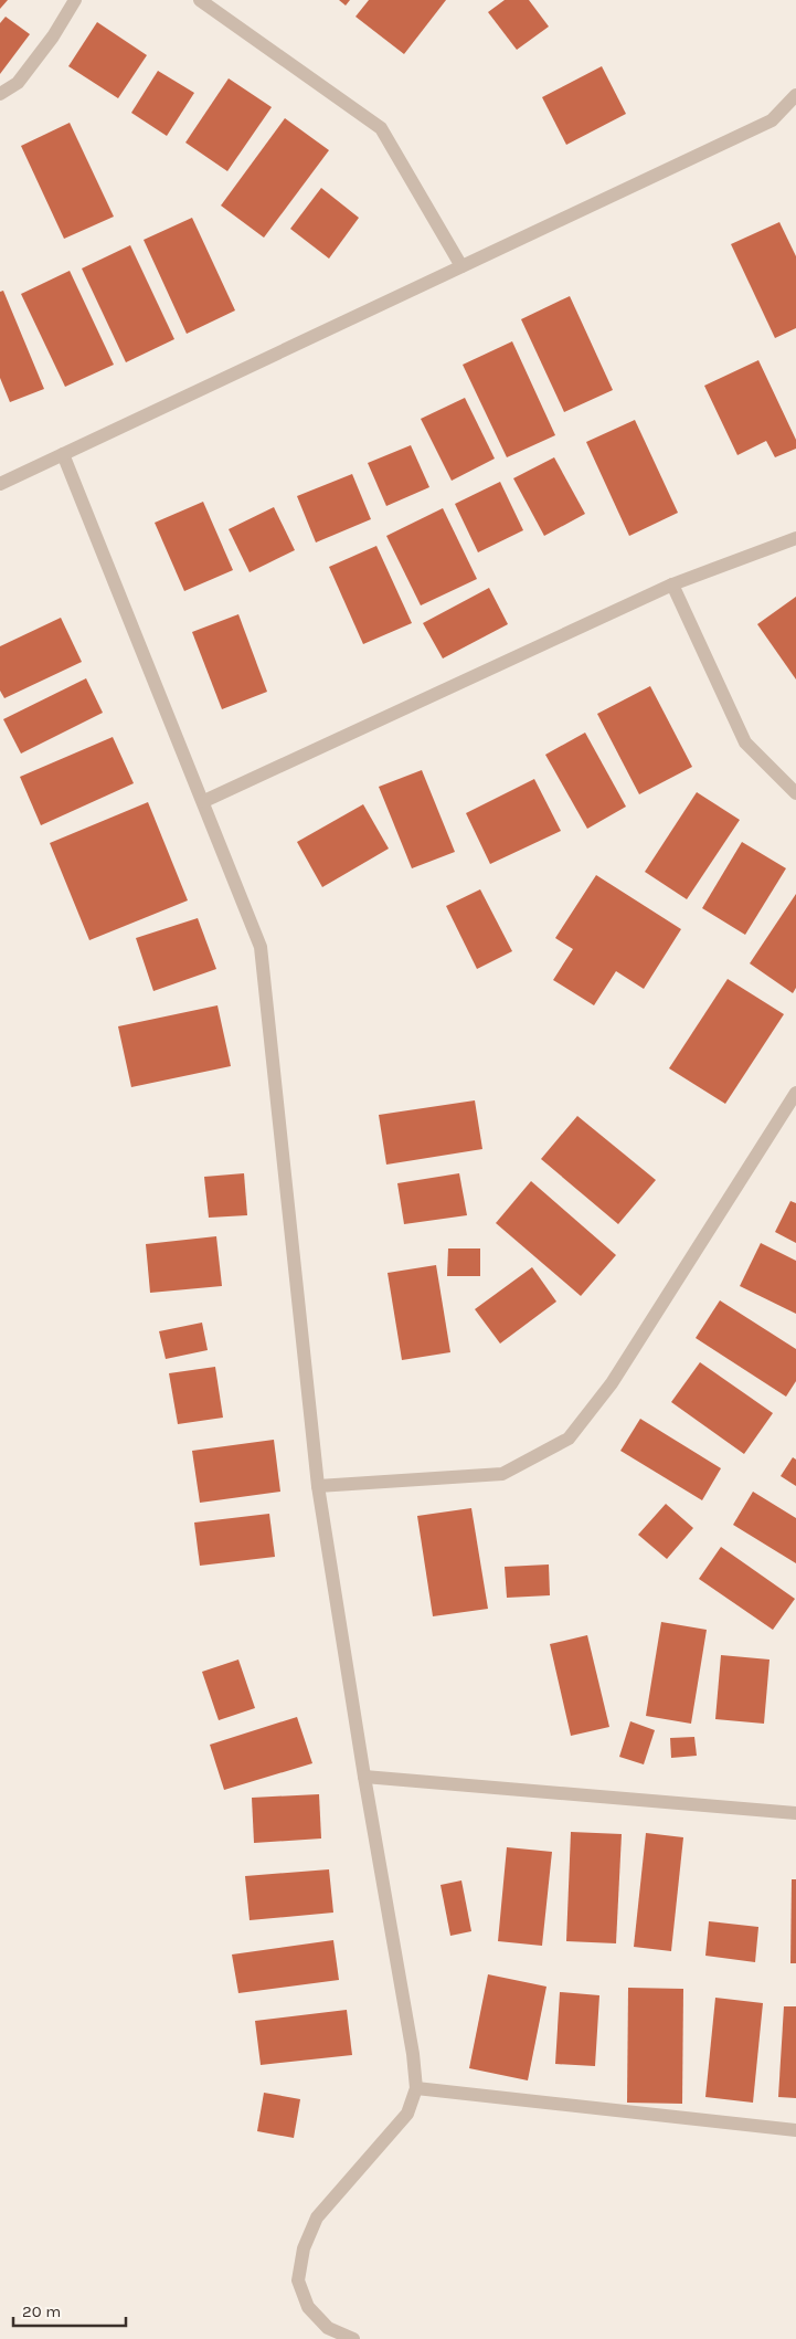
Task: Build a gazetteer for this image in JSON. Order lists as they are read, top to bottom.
{
  "scale_bar": "20 m"
}
